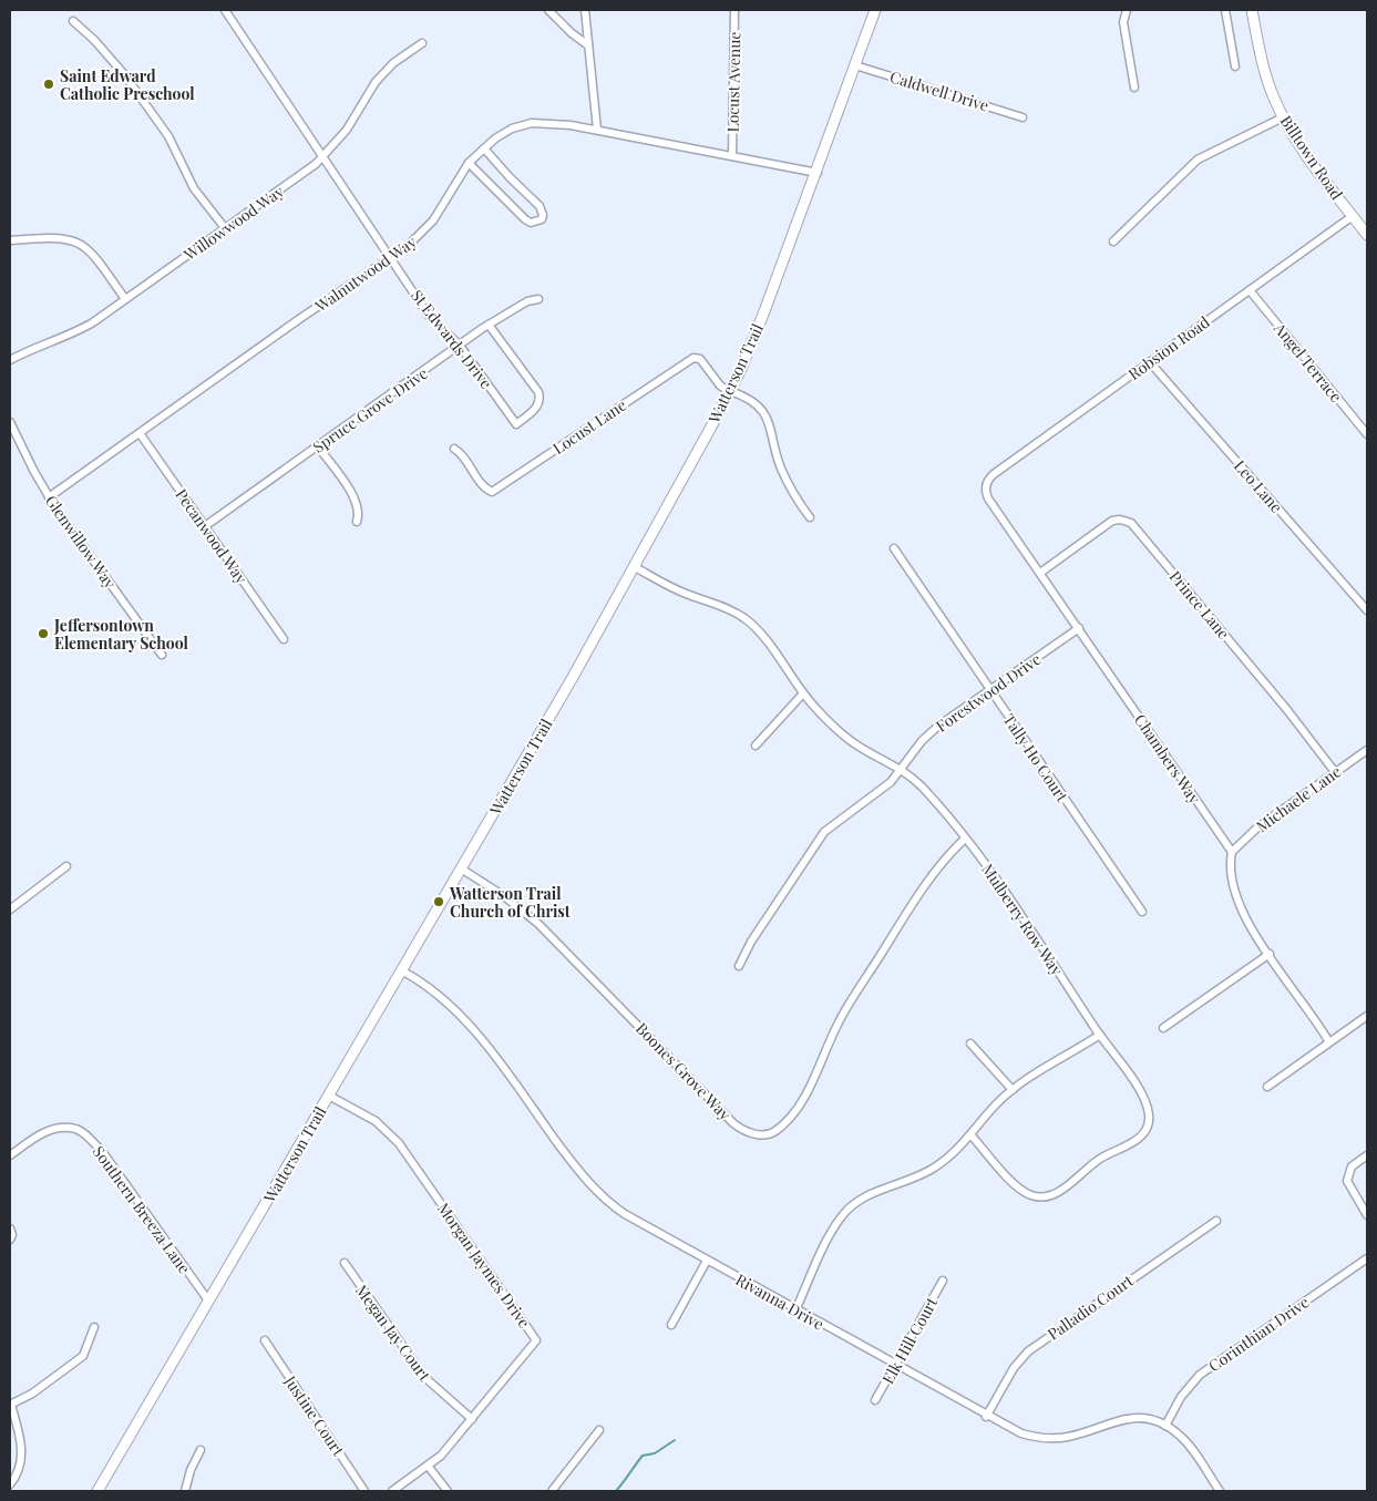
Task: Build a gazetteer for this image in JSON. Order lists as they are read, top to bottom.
{
  "streets": {
    "main road": ["Billtown Road", "Watterson Trail"],
    "street": [
      "Locust Avenue",
      "Caldwell Drive",
      "Willowwood Way",
      "Walnutwood Way",
      "St Edwards Drive",
      "Robsion Road",
      "Angel Terrace",
      "Spruce Grove Drive",
      "Locust Lane",
      "Leo Lane",
      "Pecanwood Way",
      "Glenwillow Way",
      "Prince Lane",
      "Forestwood Drive",
      "Tally Ho Court",
      "Chambers Way",
      "Michaele Lane",
      "Mulberry Row Way",
      "Boones Grove Way",
      "Southern Breeza Lane",
      "Morgan Jaymes Drive",
      "Rivanna Drive",
      "Palladio Court",
      "Megan Jay Court",
      "Corinthian Drive",
      "Elk Hill Court",
      "Justine Court"
    ]
  },
  "crossings": [
    ["Locust Avenue", "Walnutwood Way"],
    ["Caldwell Drive", "Watterson Trail"],
    ["Billtown Road", "Robsion Road"],
    ["Willowwood Way", "St Edwards Drive"],
    ["Walnutwood Way", "St Edwards Drive"],
    ["Walnutwood Way", "Watterson Trail"],
    ["Walnutwood Way", "Pecanwood Way"],
    ["Walnutwood Way", "Glenwillow Way"],
    ["St Edwards Drive", "Spruce Grove Drive"],
    ["Robsion Road", "Angel Terrace"],
    ["Robsion Road", "Leo Lane"],
    ["Robsion Road", "Chambers Way"],
    ["Watterson Trail", "Locust Lane"],
    ["Watterson Trail", "Mulberry Row Way"],
    ["Watterson Trail", "Boones Grove Way"],
    ["Watterson Trail", "Southern Breeza Lane"],
    ["Watterson Trail", "Morgan Jaymes Drive"],
    ["Watterson Trail", "Rivanna Drive"],
    ["Spruce Grove Drive", "Pecanwood Way"],
    ["Prince Lane", "Chambers Way"],
    ["Prince Lane", "Michaele Lane"],
    ["Forestwood Drive", "Tally Ho Court"],
    ["Forestwood Drive", "Chambers Way"],
    ["Forestwood Drive", "Mulberry Row Way"],
    ["Chambers Way", "Michaele Lane"],
    ["Mulberry Row Way", "Boones Grove Way"],
    ["Morgan Jaymes Drive", "Megan Jay Court"],
    ["Rivanna Drive", "Palladio Court"],
    ["Rivanna Drive", "Corinthian Drive"],
    ["Rivanna Drive", "Elk Hill Court"]
  ],
  "places": ["Saint Edward Catholic Preschool", "Jeffersontown Elementary School", "Watterson Trail Church of Christ"]
}
